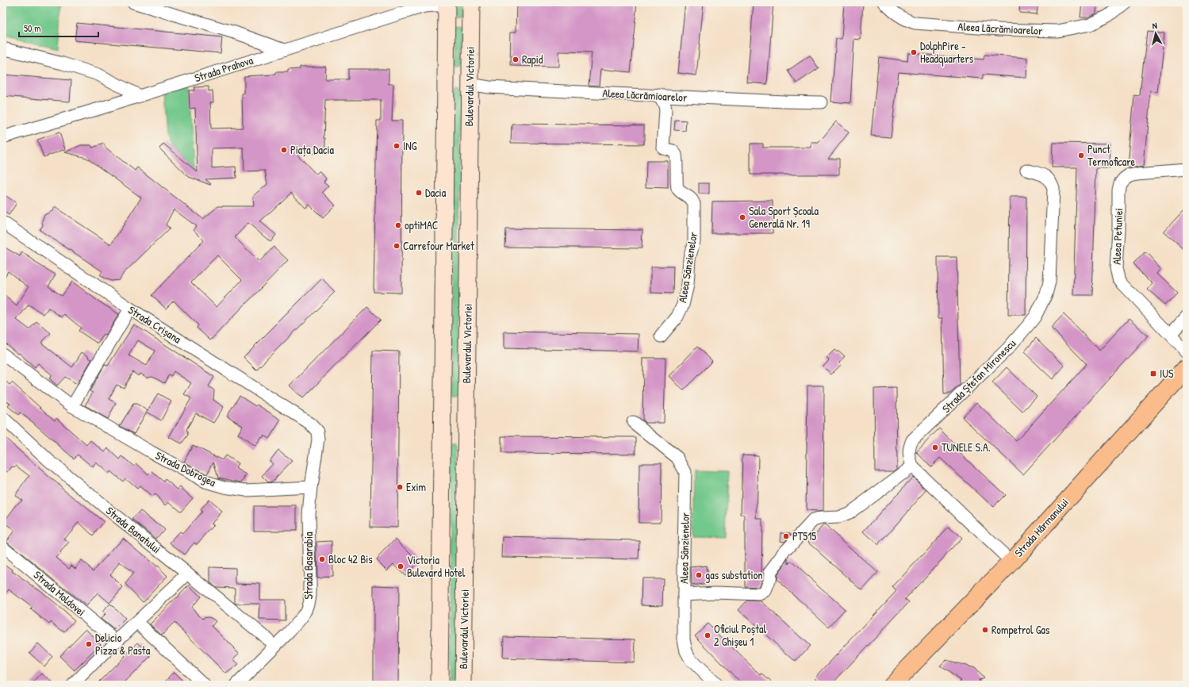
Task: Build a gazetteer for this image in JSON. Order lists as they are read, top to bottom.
{
  "streets": {
    "main road": ["Bulevardul Victoriei", "Strada Hărmanului"],
    "street": [
      "Aleea Lăcrămioarelor",
      "Strada Prahova",
      "Aleea Petuniei",
      "Aleea Sânzienelor",
      "Strada Crișana",
      "Strada Ștefan Mironescu",
      "Strada Dobrogea",
      "Strada Banatului",
      "Strada Basarabia",
      "Strada Moldovei"
    ]
  },
  "crossings": [
    ["Aleea Lăcrămioarelor", "Bulevardul Victoriei"],
    ["Aleea Lăcrămioarelor", "Aleea Sânzienelor"],
    ["Strada Crișana", "Strada Basarabia"],
    ["Strada Dobrogea", "Strada Basarabia"]
  ],
  "places": {
    "other": [
      "DolphPire - Headquarters",
      "Rapid",
      "ING",
      "Piața Dacia",
      "Punct Termoficare",
      "Dacia",
      "Sala Sport Școala Generală Nr. 19",
      "optiMAC",
      "Carrefour Market",
      "TUNELE S.A.",
      "Exim",
      "PT515",
      "Bloc 42 Bis",
      "Victoria Bulevard Hotel",
      "gas substation",
      "Rompetrol Gas",
      "Oficiul Poștal 2 Ghișeu 1",
      "Delicio Pizza & Pasta"
    ],
    "transit": ["IUS"]
  },
  "scale_bar": "50 m",
  "north": "top"
}
